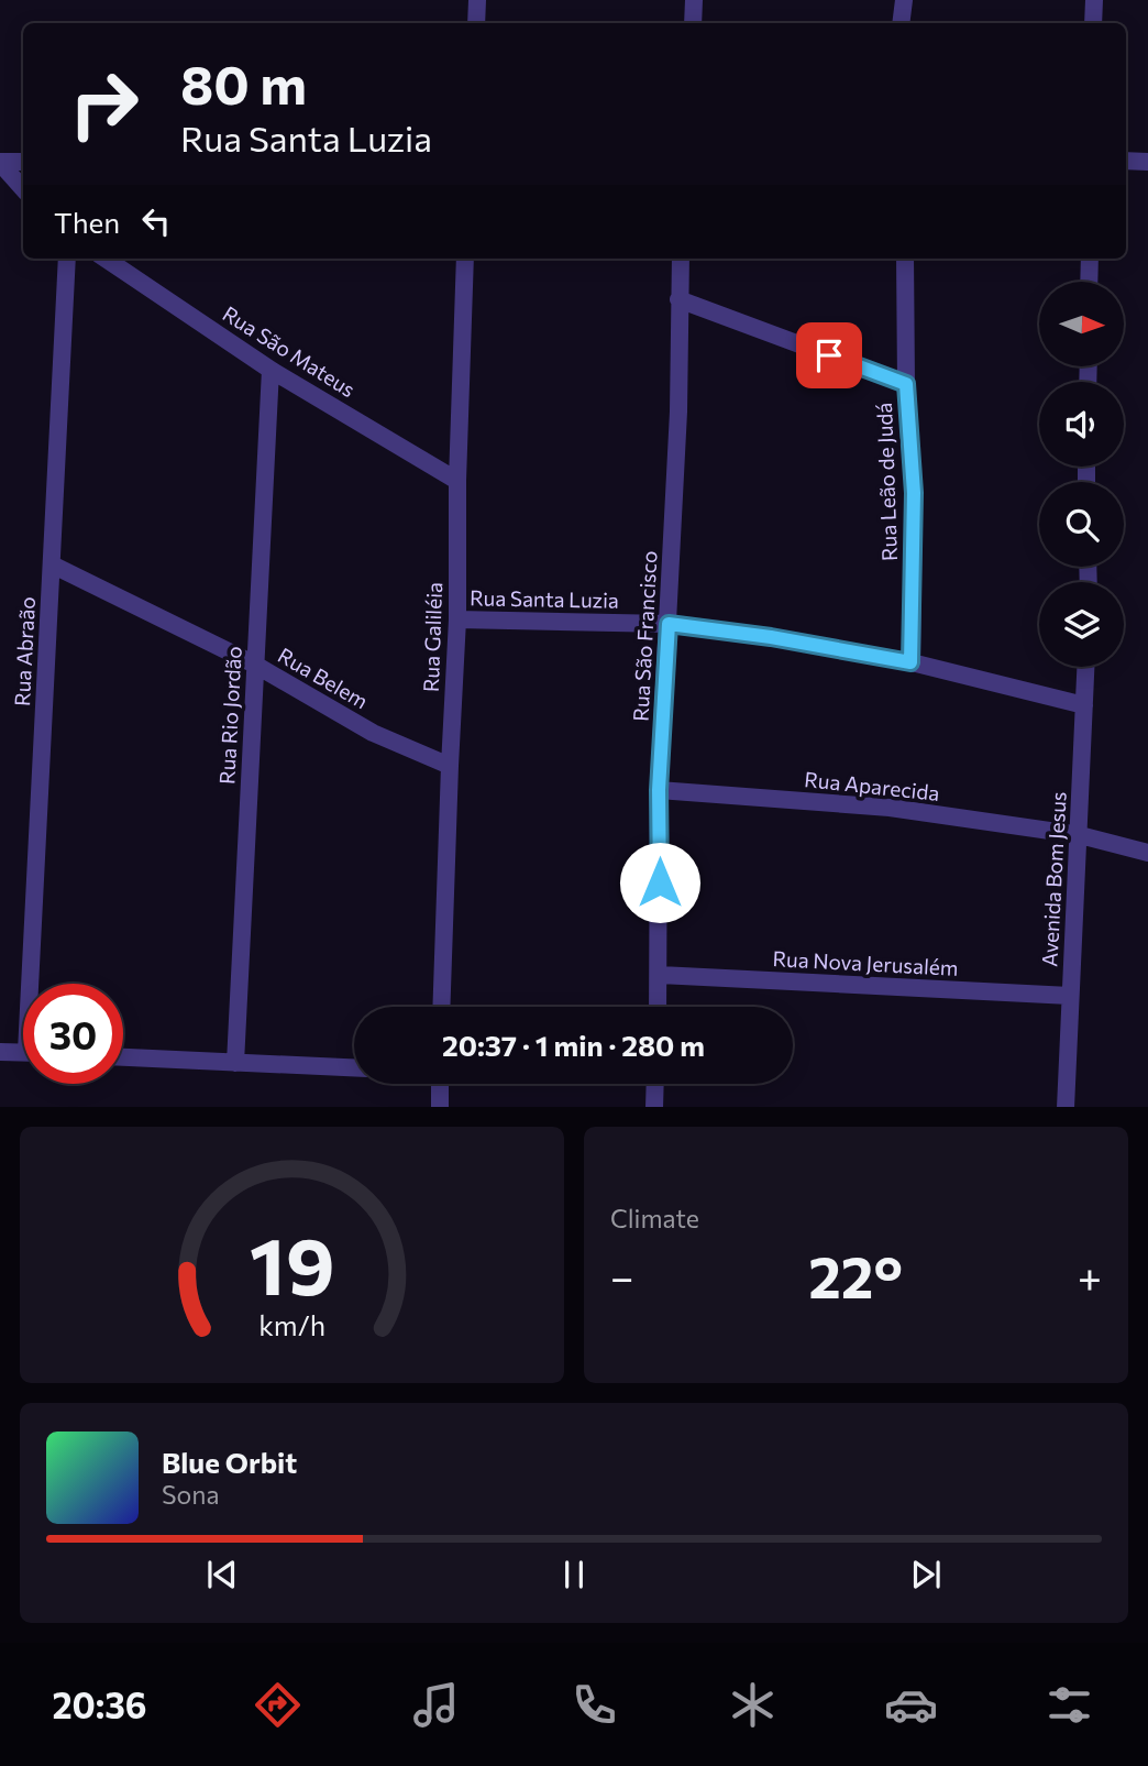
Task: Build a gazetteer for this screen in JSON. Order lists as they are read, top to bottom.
{
  "streets": {
    "street": [
      "Rua São Mateus",
      "Rua Leão de Judá",
      "Rua Santa Luzia",
      "Rua São Francisco",
      "Rua Galiléia",
      "Rua Abraão",
      "Rua Belem",
      "Rua Rio Jordão",
      "Rua Aparecida",
      "Avenida Bom Jesus",
      "Rua Nova Jerusalém"
    ]
  },
  "crossings": [
    ["Rua São Mateus", "Rua Galiléia"],
    ["Rua São Mateus", "Rua Rio Jordão"],
    ["Rua Leão de Judá", "Rua Santa Luzia"],
    ["Rua Santa Luzia", "Rua São Francisco"],
    ["Rua Santa Luzia", "Rua Galiléia"],
    ["Rua Santa Luzia", "Avenida Bom Jesus"],
    ["Rua São Francisco", "Rua Aparecida"],
    ["Rua São Francisco", "Rua Nova Jerusalém"],
    ["Rua Galiléia", "Rua Belem"],
    ["Rua Abraão", "Rua Belem"],
    ["Rua Belem", "Rua Rio Jordão"],
    ["Rua Aparecida", "Avenida Bom Jesus"],
    ["Avenida Bom Jesus", "Rua Nova Jerusalém"]
  ],
  "north": "right",
  "page": {
    "turn": ["80 m", "Rua Santa Luzia"],
    "then": "Then",
    "limit": "30",
    "trip": "20:37 · 1 min · 280 m",
    "tile": "Climate",
    "heat": ["−", "22°", "+"],
    "song": ["Blue Orbit", "Sona"],
    "tabs": "20:36",
    "gauge": ["19", "km/h"]
  }
}
